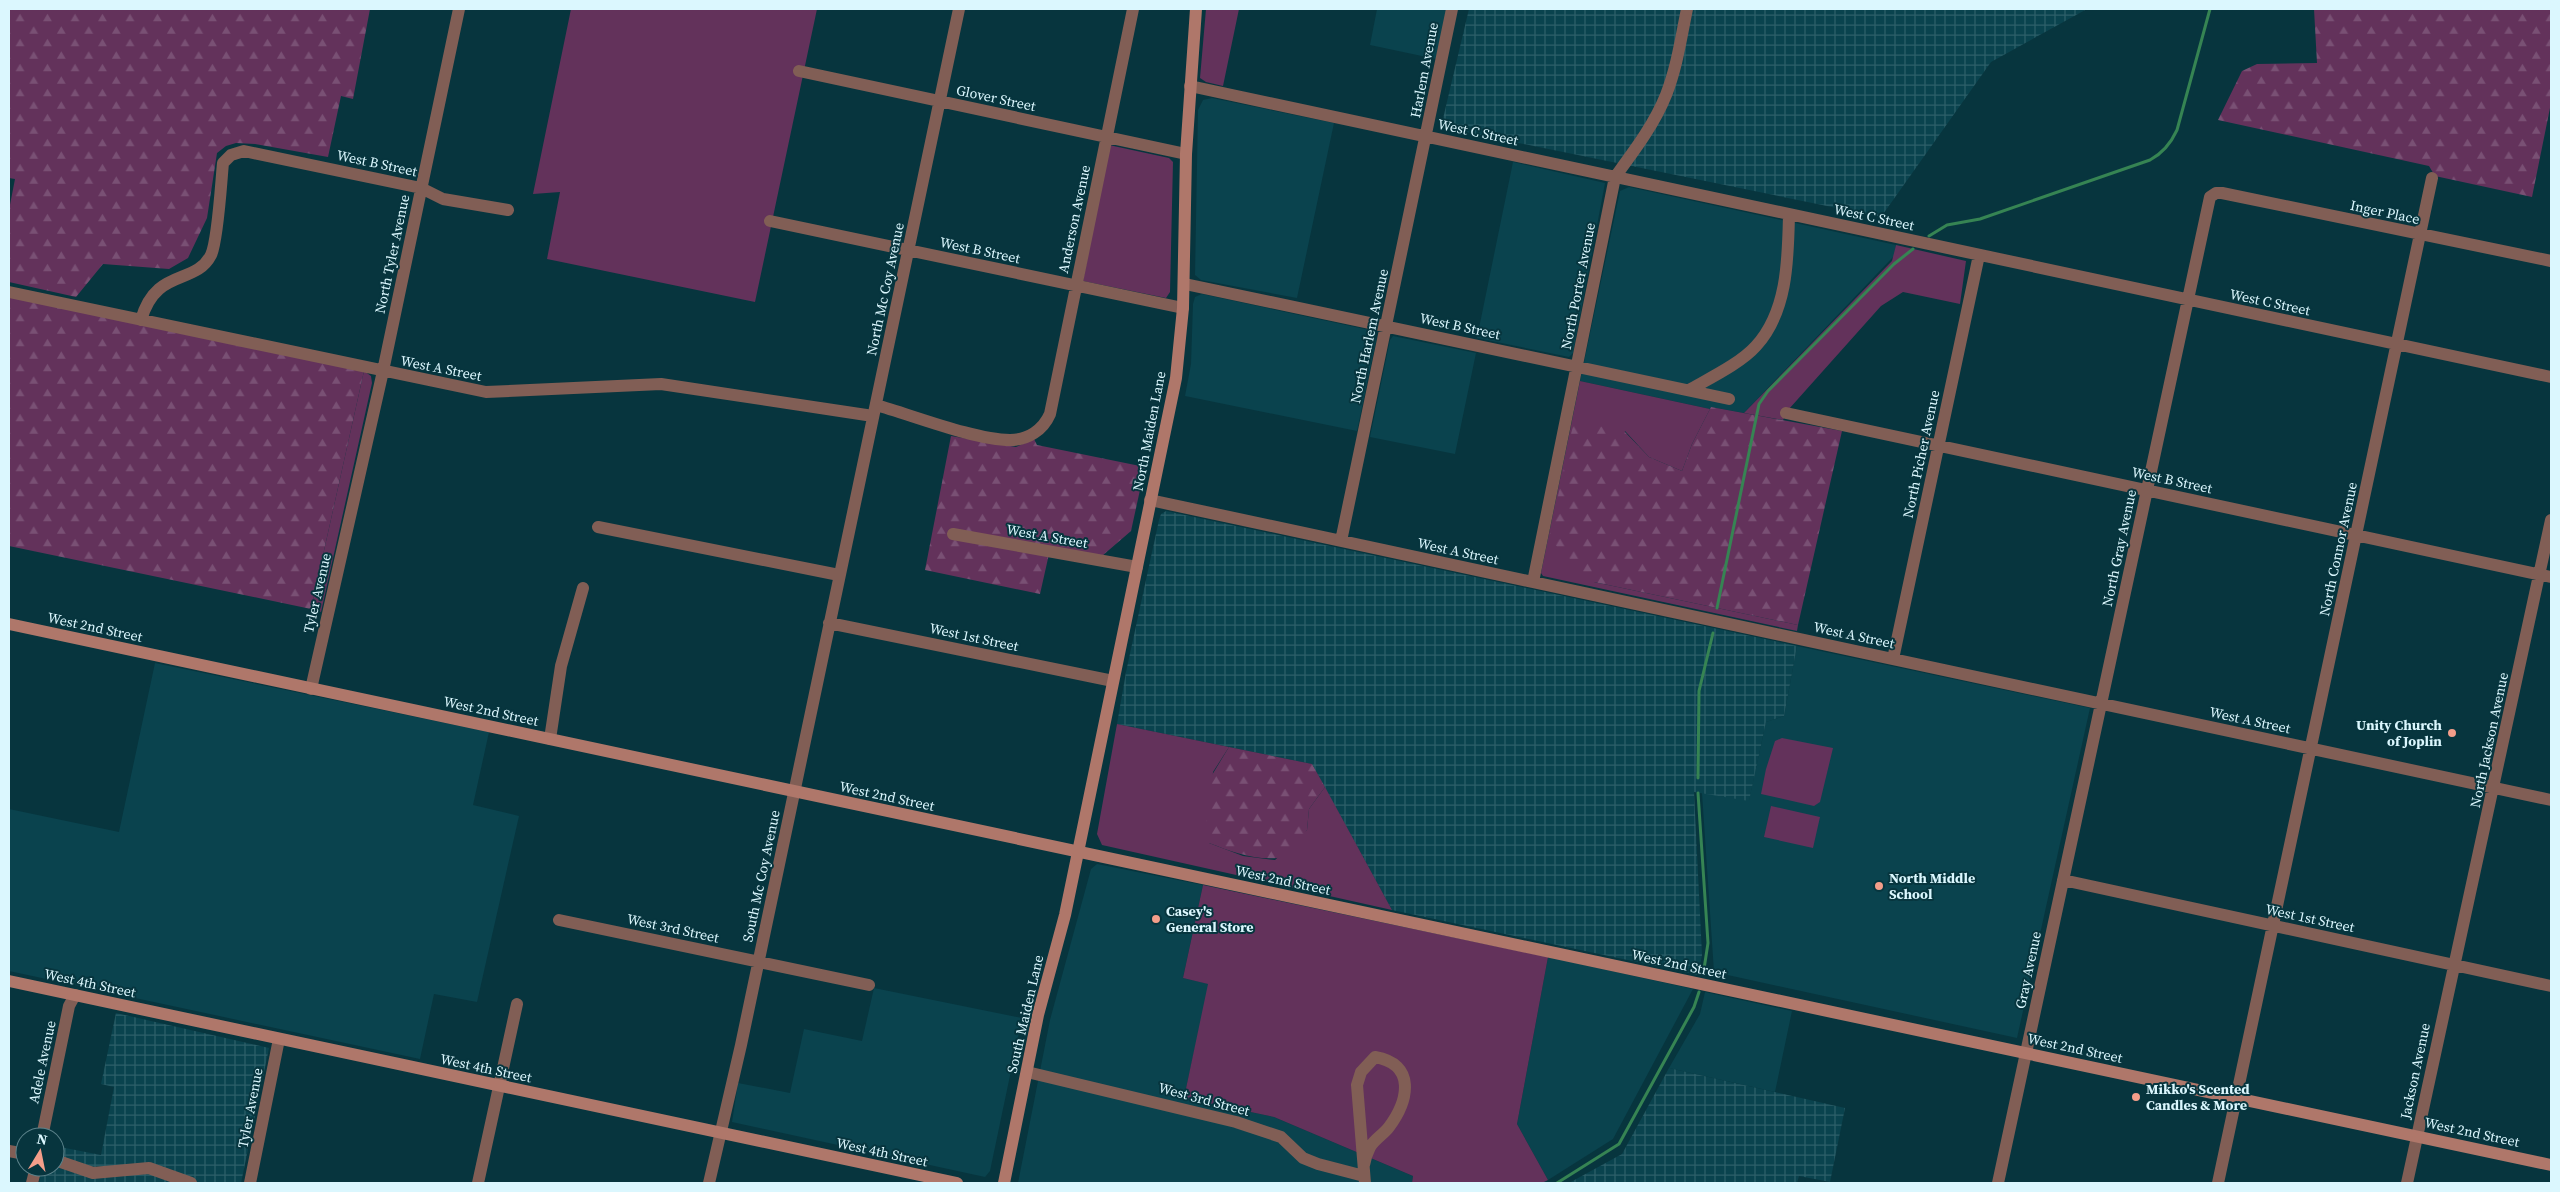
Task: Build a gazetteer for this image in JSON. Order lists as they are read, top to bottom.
{
  "streets": {
    "street": [
      "Harlem Avenue",
      "Glover Street",
      "West C Street",
      "West B Street",
      "Inger Place",
      "Anderson Avenue",
      "North Tyler Avenue",
      "North Porter Avenue",
      "North Mc Coy Avenue",
      "North Harlem Avenue",
      "West A Street",
      "North Maiden Lane",
      "North Picher Avenue",
      "North Gray Avenue",
      "North Connor Avenue",
      "Tyler Avenue",
      "West 2nd Street",
      "West 1st Street",
      "North Jackson Avenue",
      "South Mc Coy Avenue",
      "West 3rd Street",
      "Gray Avenue",
      "West 4th Street",
      "South Maiden Lane",
      "Adele Avenue",
      "Jackson Avenue"
    ]
  },
  "crossings": [
    ["Harlem Avenue", "West C Street"],
    ["Harlem Avenue", "North Harlem Avenue"],
    ["Glover Street", "Anderson Avenue"],
    ["Glover Street", "North Mc Coy Avenue"],
    ["Glover Street", "North Maiden Lane"],
    ["West C Street", "North Porter Avenue"],
    ["West C Street", "North Harlem Avenue"],
    ["West C Street", "North Maiden Lane"],
    ["West C Street", "North Picher Avenue"],
    ["West C Street", "North Gray Avenue"],
    ["West C Street", "North Connor Avenue"],
    ["West B Street", "Anderson Avenue"],
    ["West B Street", "North Tyler Avenue"],
    ["West B Street", "North Porter Avenue"],
    ["West B Street", "North Mc Coy Avenue"],
    ["West B Street", "North Harlem Avenue"],
    ["West B Street", "West A Street"],
    ["West B Street", "North Maiden Lane"],
    ["West B Street", "North Picher Avenue"],
    ["West B Street", "North Gray Avenue"],
    ["West B Street", "North Connor Avenue"],
    ["West B Street", "North Jackson Avenue"],
    ["Inger Place", "North Gray Avenue"],
    ["Inger Place", "North Connor Avenue"],
    ["Anderson Avenue", "West A Street"],
    ["North Tyler Avenue", "West A Street"],
    ["North Tyler Avenue", "Tyler Avenue"],
    ["North Porter Avenue", "West A Street"],
    ["North Mc Coy Avenue", "West A Street"],
    ["North Mc Coy Avenue", "South Mc Coy Avenue"],
    ["North Harlem Avenue", "West A Street"],
    ["West A Street", "North Maiden Lane"],
    ["West A Street", "North Picher Avenue"],
    ["West A Street", "North Gray Avenue"],
    ["West A Street", "North Connor Avenue"],
    ["West A Street", "North Jackson Avenue"],
    ["North Maiden Lane", "West 2nd Street"],
    ["North Maiden Lane", "West 1st Street"],
    ["North Maiden Lane", "South Maiden Lane"],
    ["North Gray Avenue", "West 1st Street"],
    ["North Gray Avenue", "Gray Avenue"],
    ["North Connor Avenue", "West 2nd Street"],
    ["North Connor Avenue", "West 1st Street"],
    ["Tyler Avenue", "West 2nd Street"],
    ["Tyler Avenue", "West 4th Street"],
    ["West 2nd Street", "South Mc Coy Avenue"],
    ["West 2nd Street", "Gray Avenue"],
    ["West 2nd Street", "South Maiden Lane"],
    ["West 2nd Street", "Jackson Avenue"],
    ["West 1st Street", "North Jackson Avenue"],
    ["West 1st Street", "South Mc Coy Avenue"],
    ["West 1st Street", "Gray Avenue"],
    ["West 1st Street", "Jackson Avenue"],
    ["North Jackson Avenue", "Jackson Avenue"],
    ["South Mc Coy Avenue", "West 3rd Street"],
    ["South Mc Coy Avenue", "West 4th Street"],
    ["West 3rd Street", "South Maiden Lane"],
    ["West 4th Street", "Adele Avenue"]
  ],
  "places": [
    "Unity Church of Joplin",
    "North Middle School",
    "Casey's General Store",
    "Mikko's Scented Candles & More"
  ],
  "north": "top"
}
